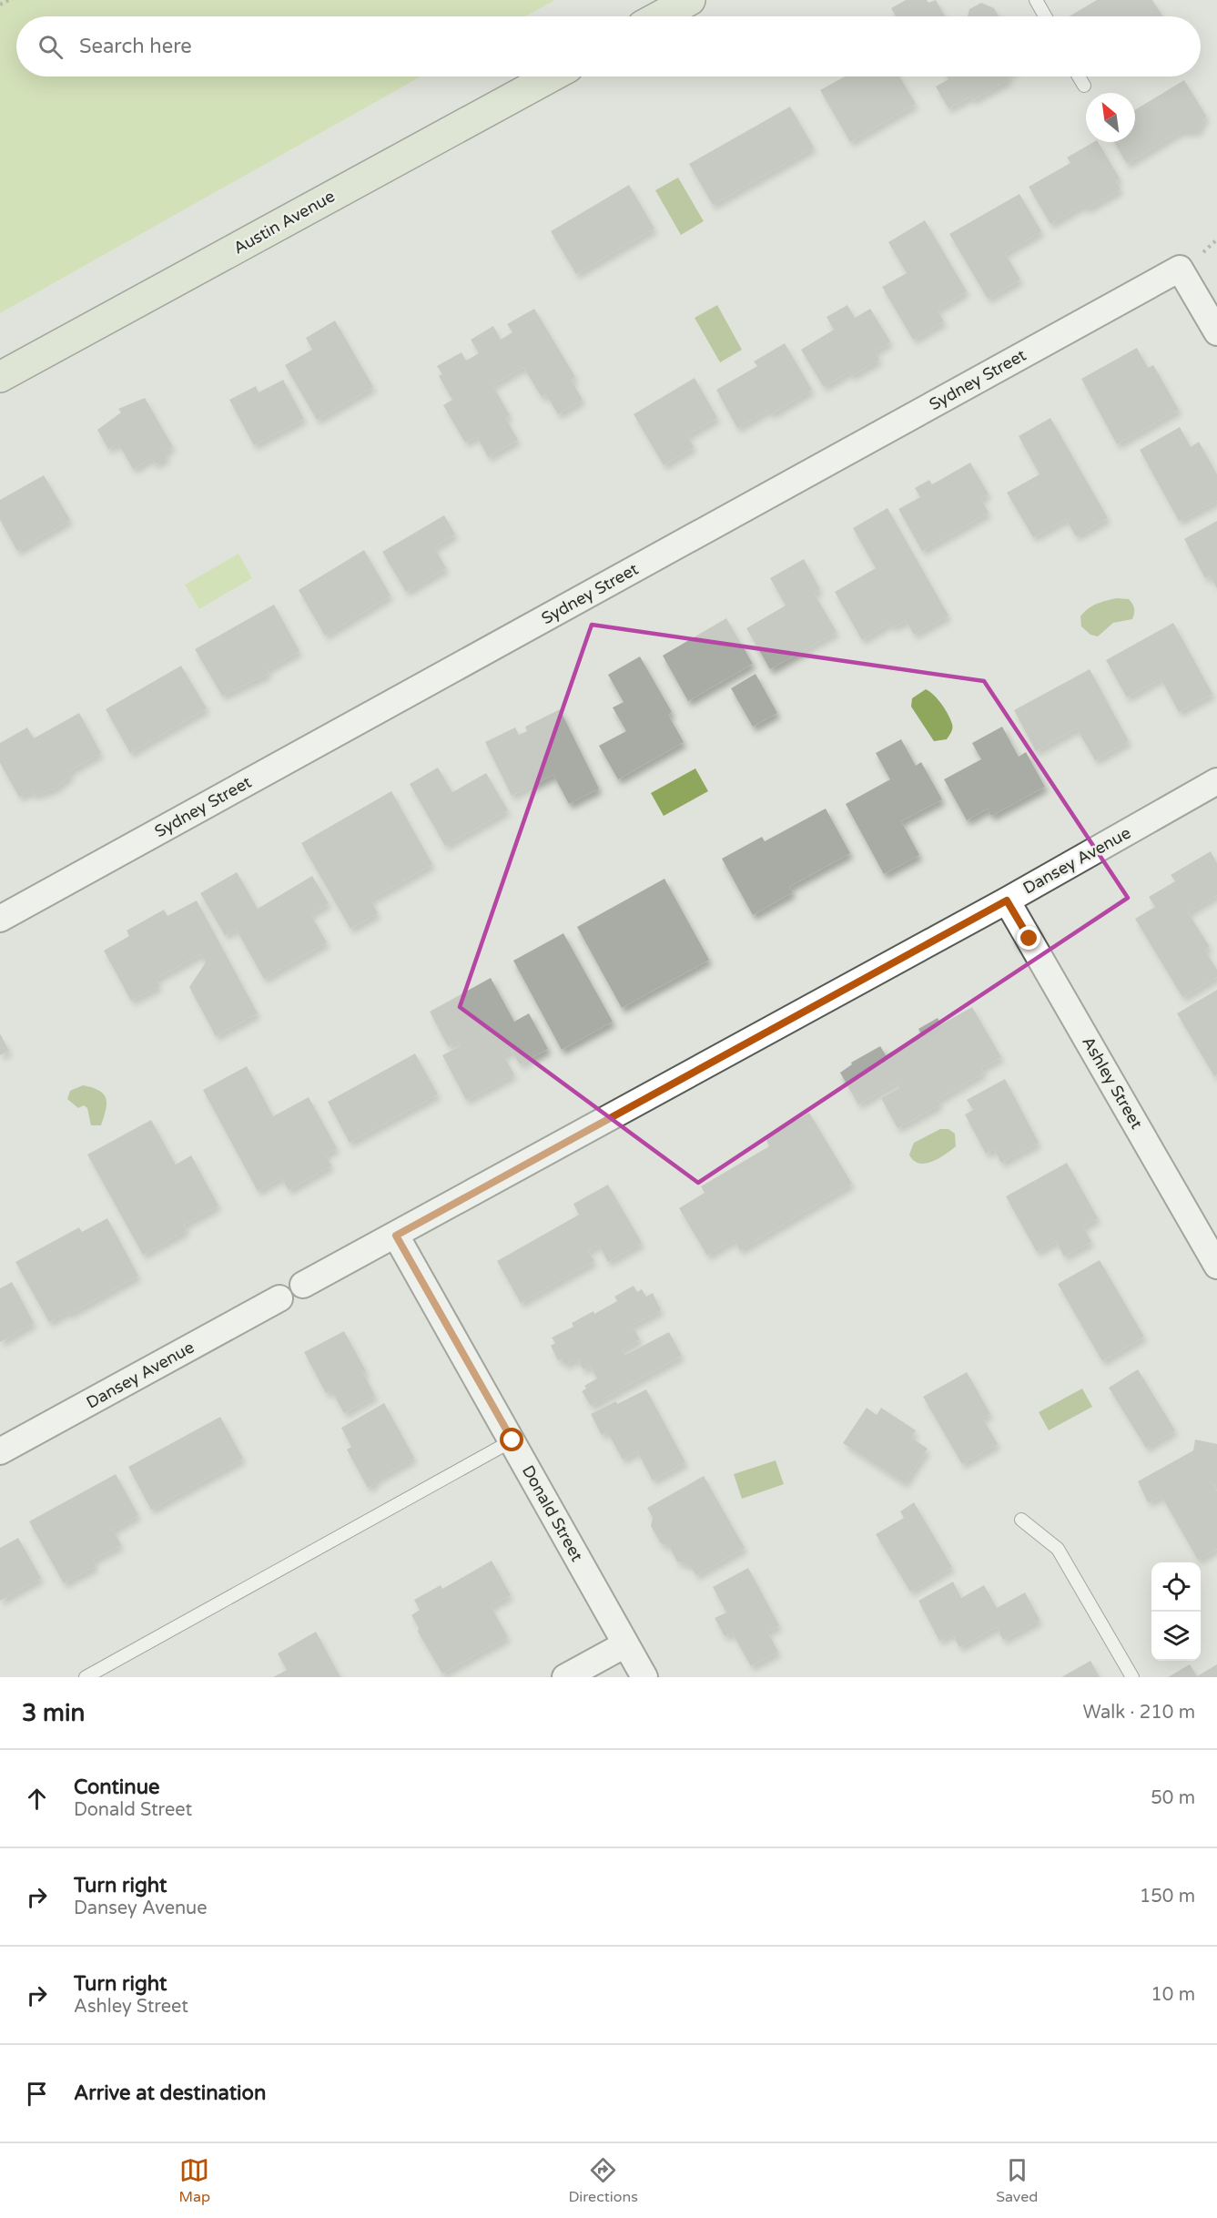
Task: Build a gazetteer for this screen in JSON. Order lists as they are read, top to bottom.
{
  "streets": {
    "main road": ["Austin Avenue"],
    "street": [
      "Sydney Street",
      "Dansey Avenue",
      "Ashley Street",
      "Donald Street"
    ]
  },
  "crossings": [
    ["Dansey Avenue", "Ashley Street"],
    ["Dansey Avenue", "Donald Street"]
  ],
  "north": "top left",
  "page": {
    "search": "Search here",
    "heading": ["3 min", "Walk · 210 m"],
    "list": [
      ["Continue", "Donald Street", "50 m"],
      ["Turn right", "Dansey Avenue", "150 m"],
      ["Turn right", "Ashley Street", "10 m"],
      "Arrive at destination"
    ],
    "nav": ["Map", "Directions", "Saved"]
  }
}
